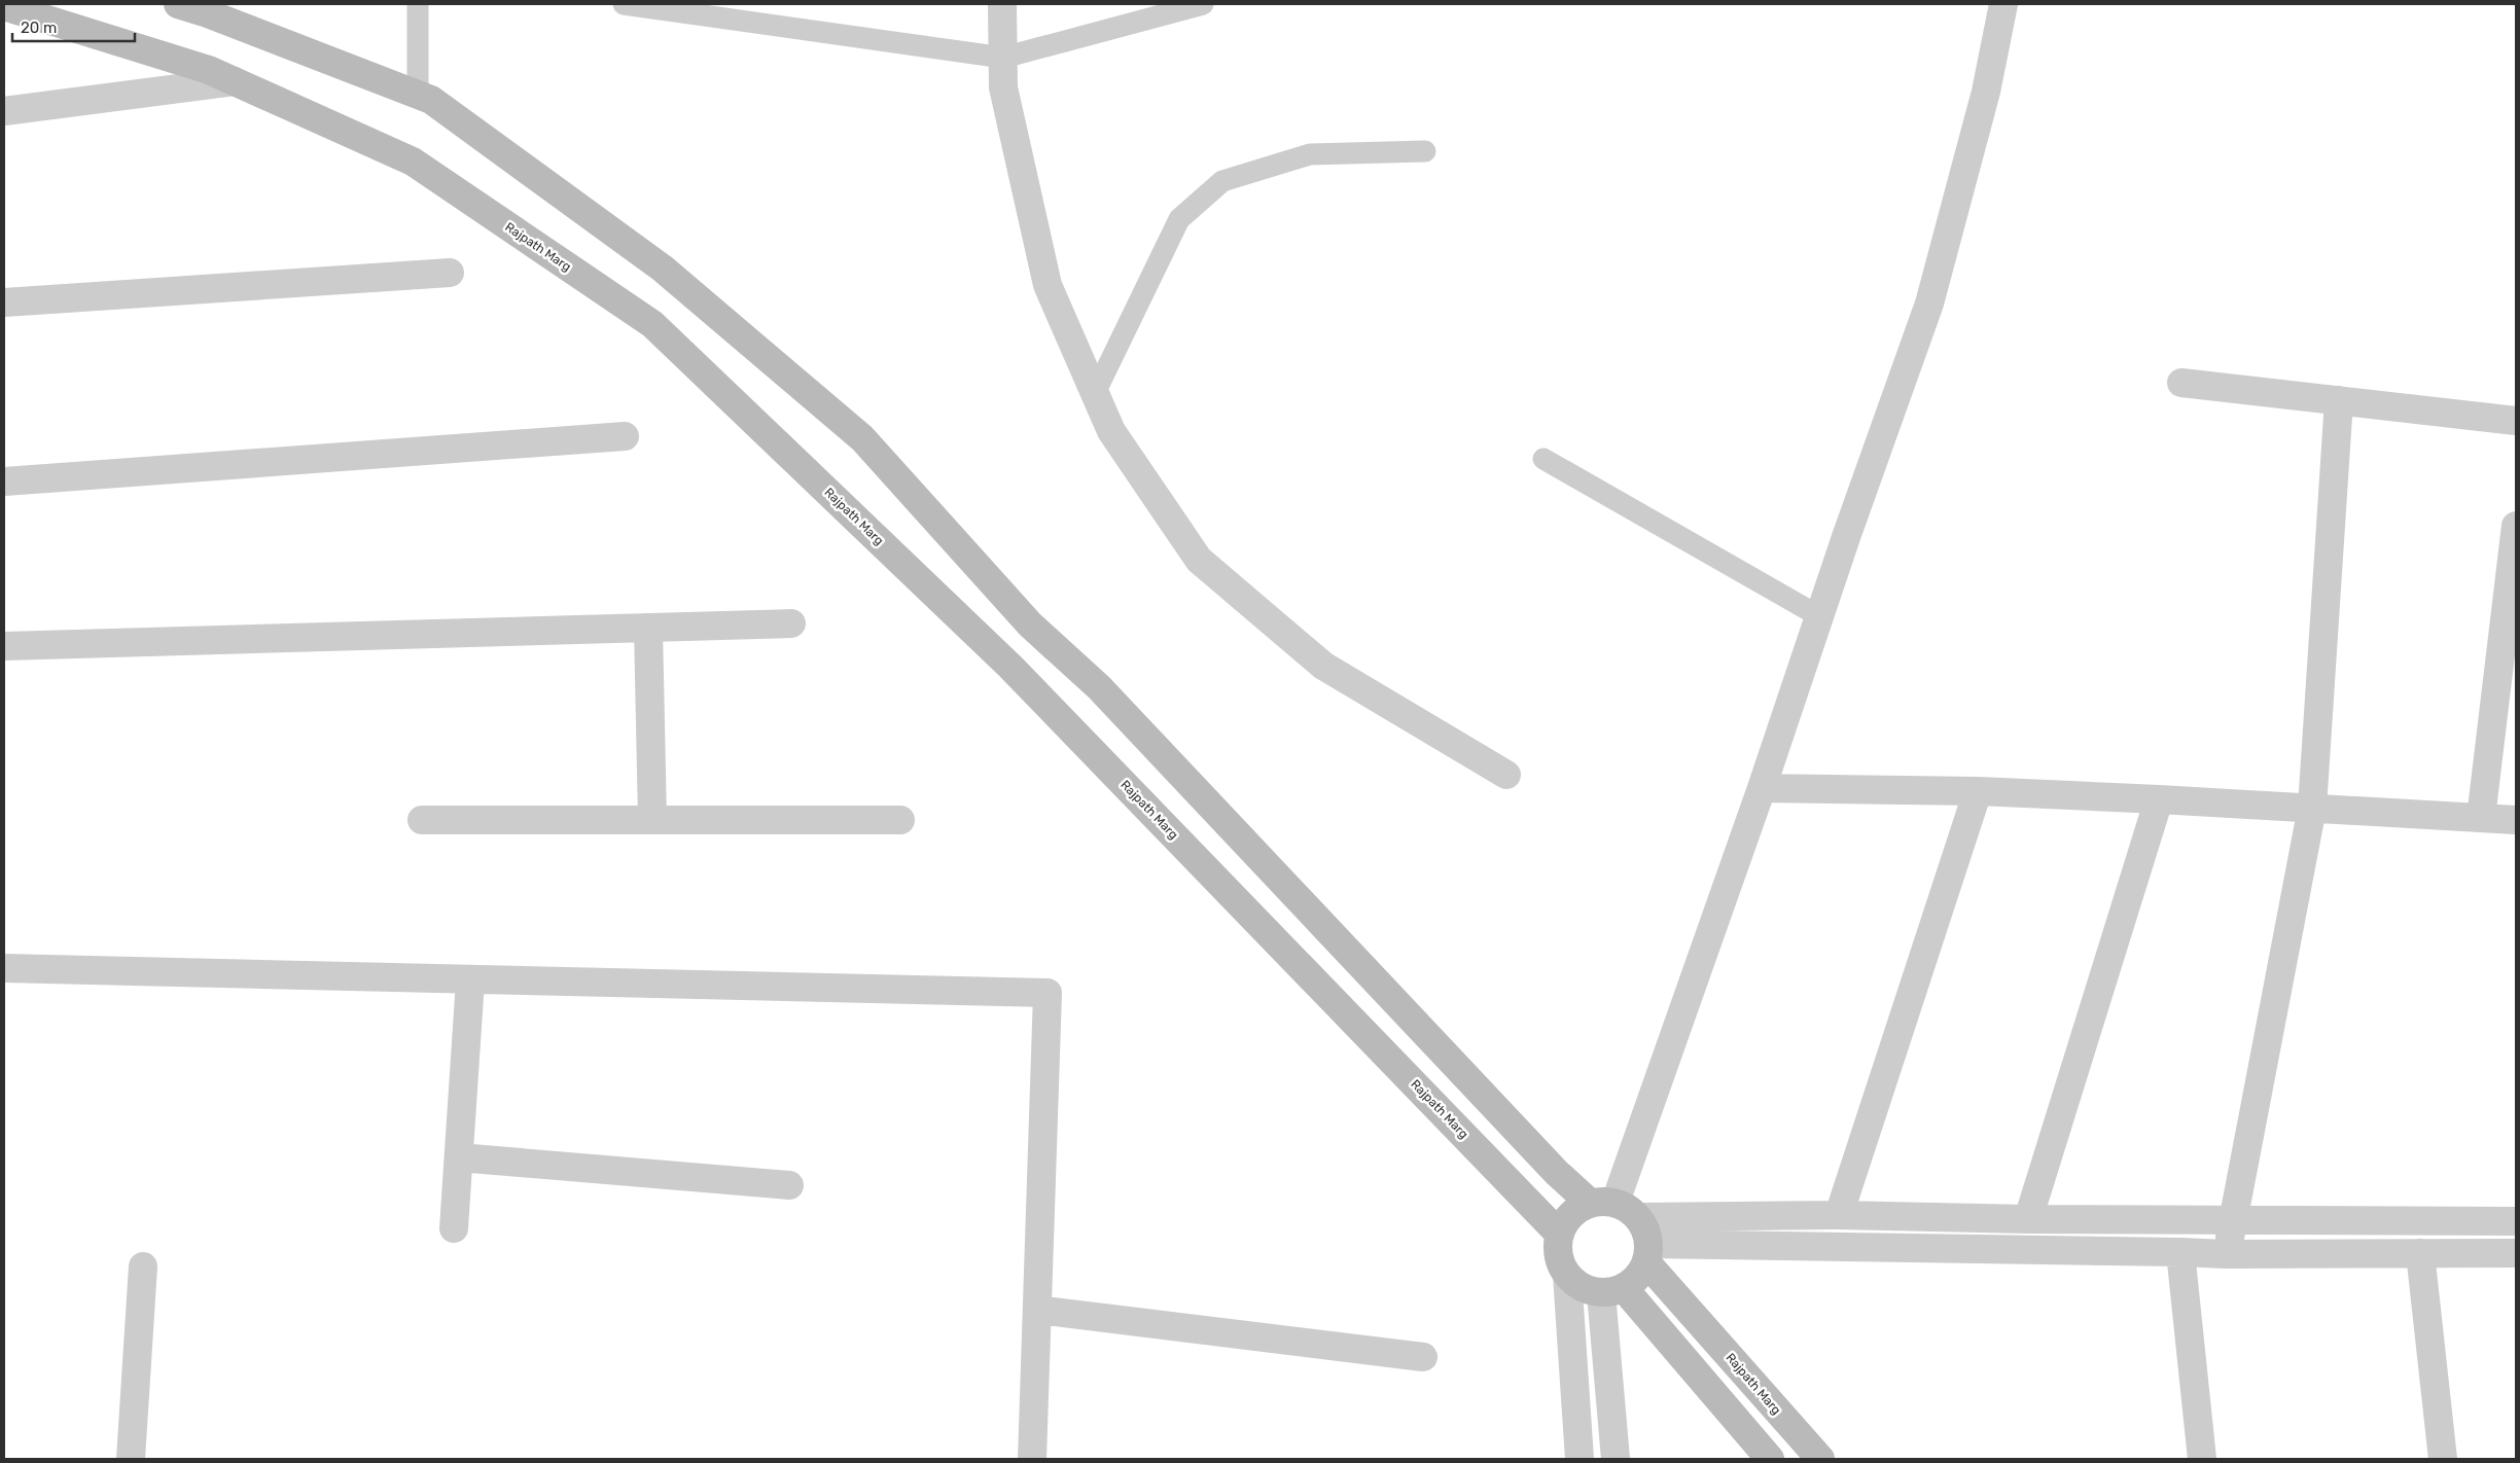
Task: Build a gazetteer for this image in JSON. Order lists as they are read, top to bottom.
{
  "streets": {
    "main road": ["Rajpath Marg"]
  },
  "scale_bar": "20 m"
}
